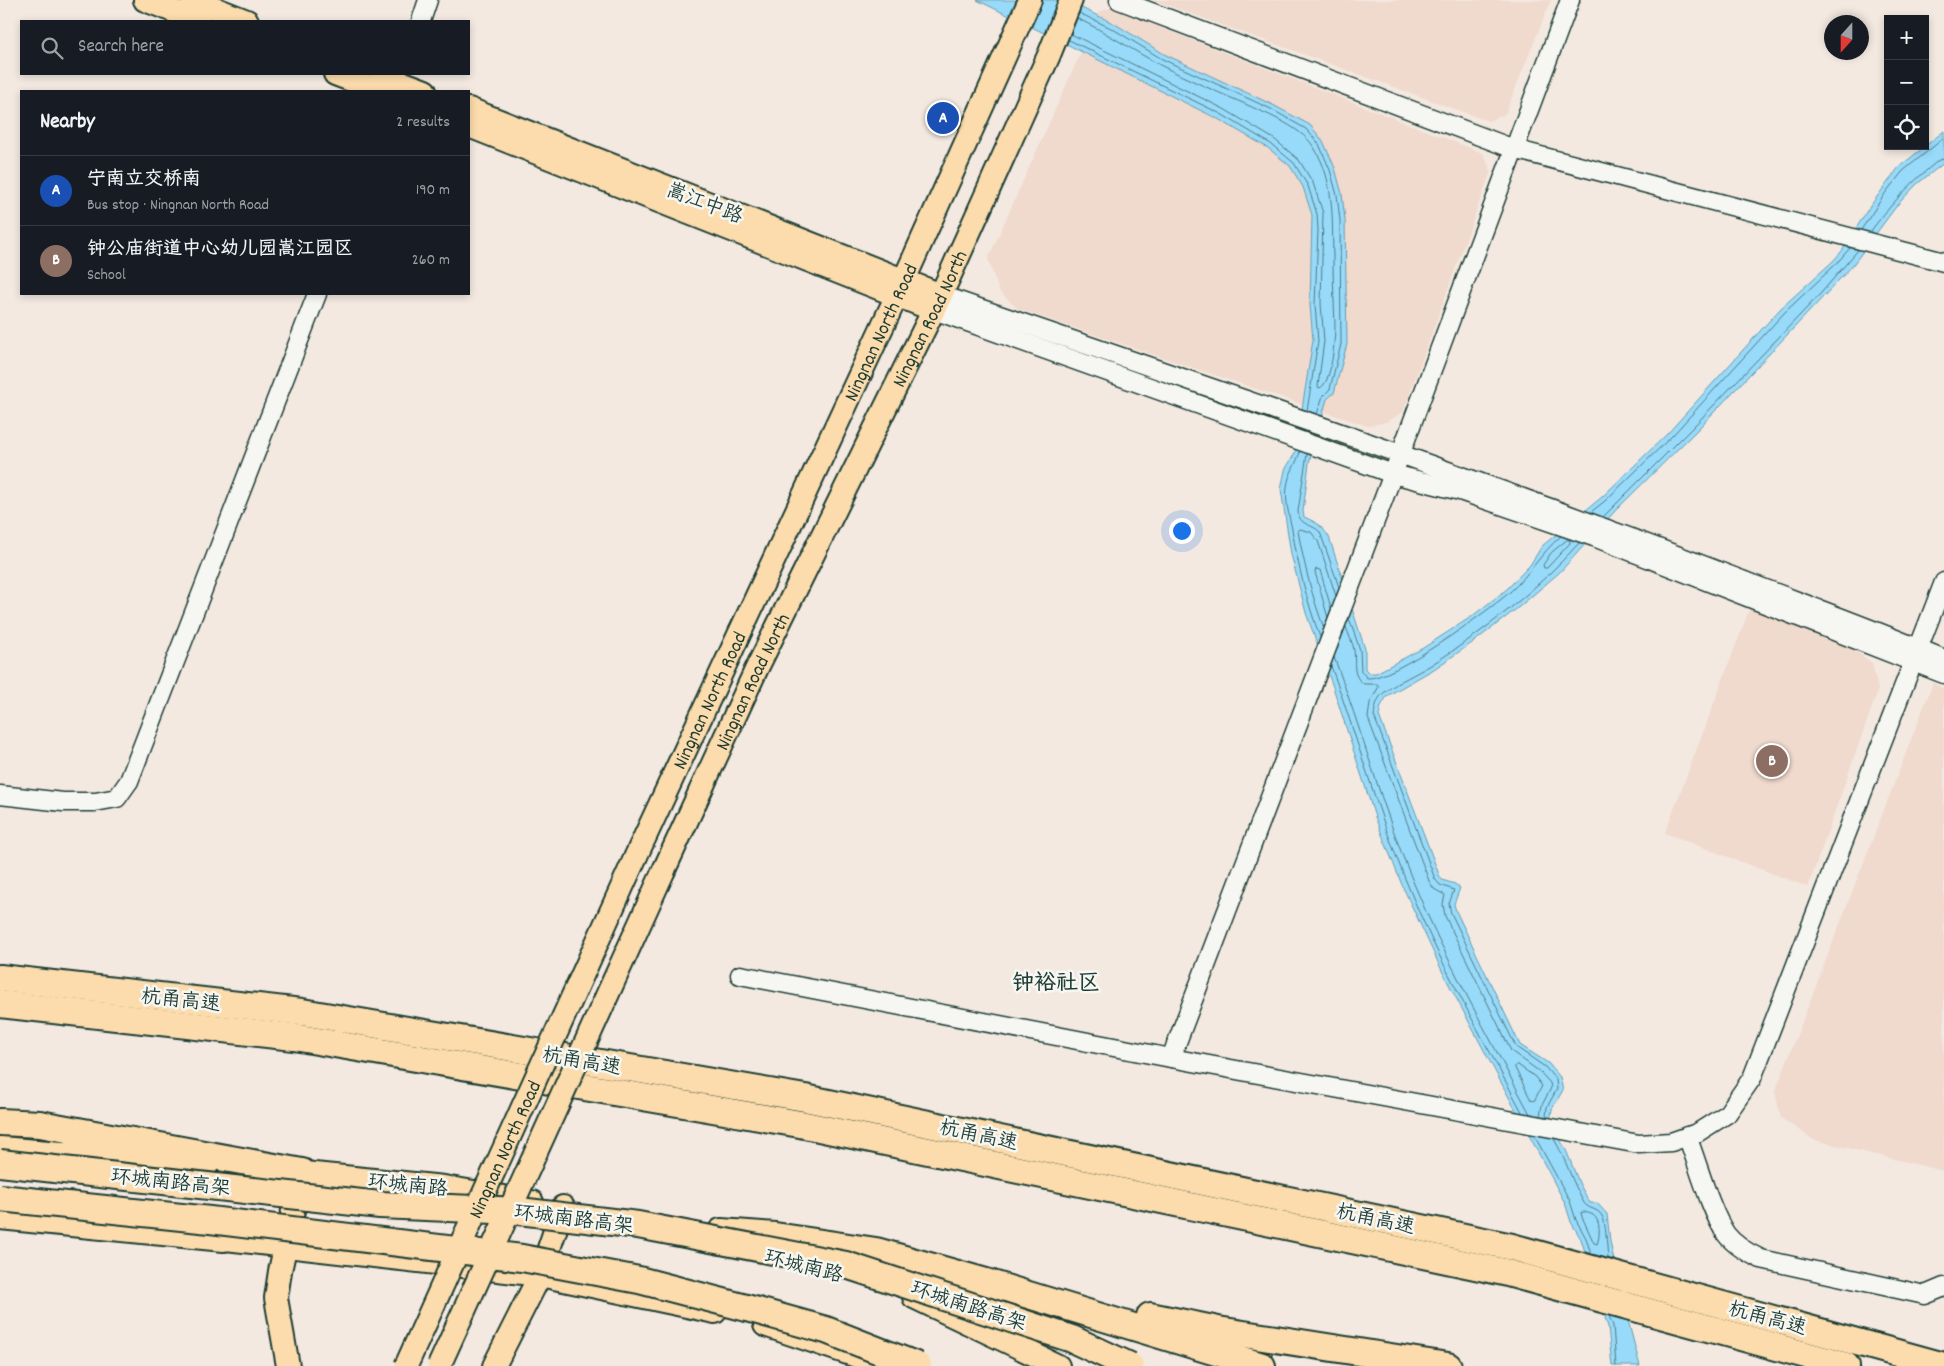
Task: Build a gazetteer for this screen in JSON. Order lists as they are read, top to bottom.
{
  "streets": {
    "highway": ["杭甬高速", "环城南路高架"],
    "main road": [
      "嵩江中路",
      "Ningnan Road North",
      "Ningnan North Road",
      "环城南路"
    ]
  },
  "crossings": [
    ["嵩江中路", "Ningnan Road North"],
    ["嵩江中路", "Ningnan North Road"]
  ],
  "districts": ["钟裕社区"],
  "north": "bottom",
  "page": {
    "map_buttons": ["+", "−"],
    "search": "Search here",
    "heading": ["Nearby", "2 results"],
    "pins": ["A", "B"],
    "list": [
      {
        "mark": "A",
        "name": "宁南立交桥南",
        "note": "Bus stop · Ningnan North Road",
        "value": "190 m"
      },
      {
        "mark": "B",
        "name": "钟公庙街道中心幼儿园嵩江园区",
        "note": "School",
        "value": "260 m"
      }
    ]
  }
}
